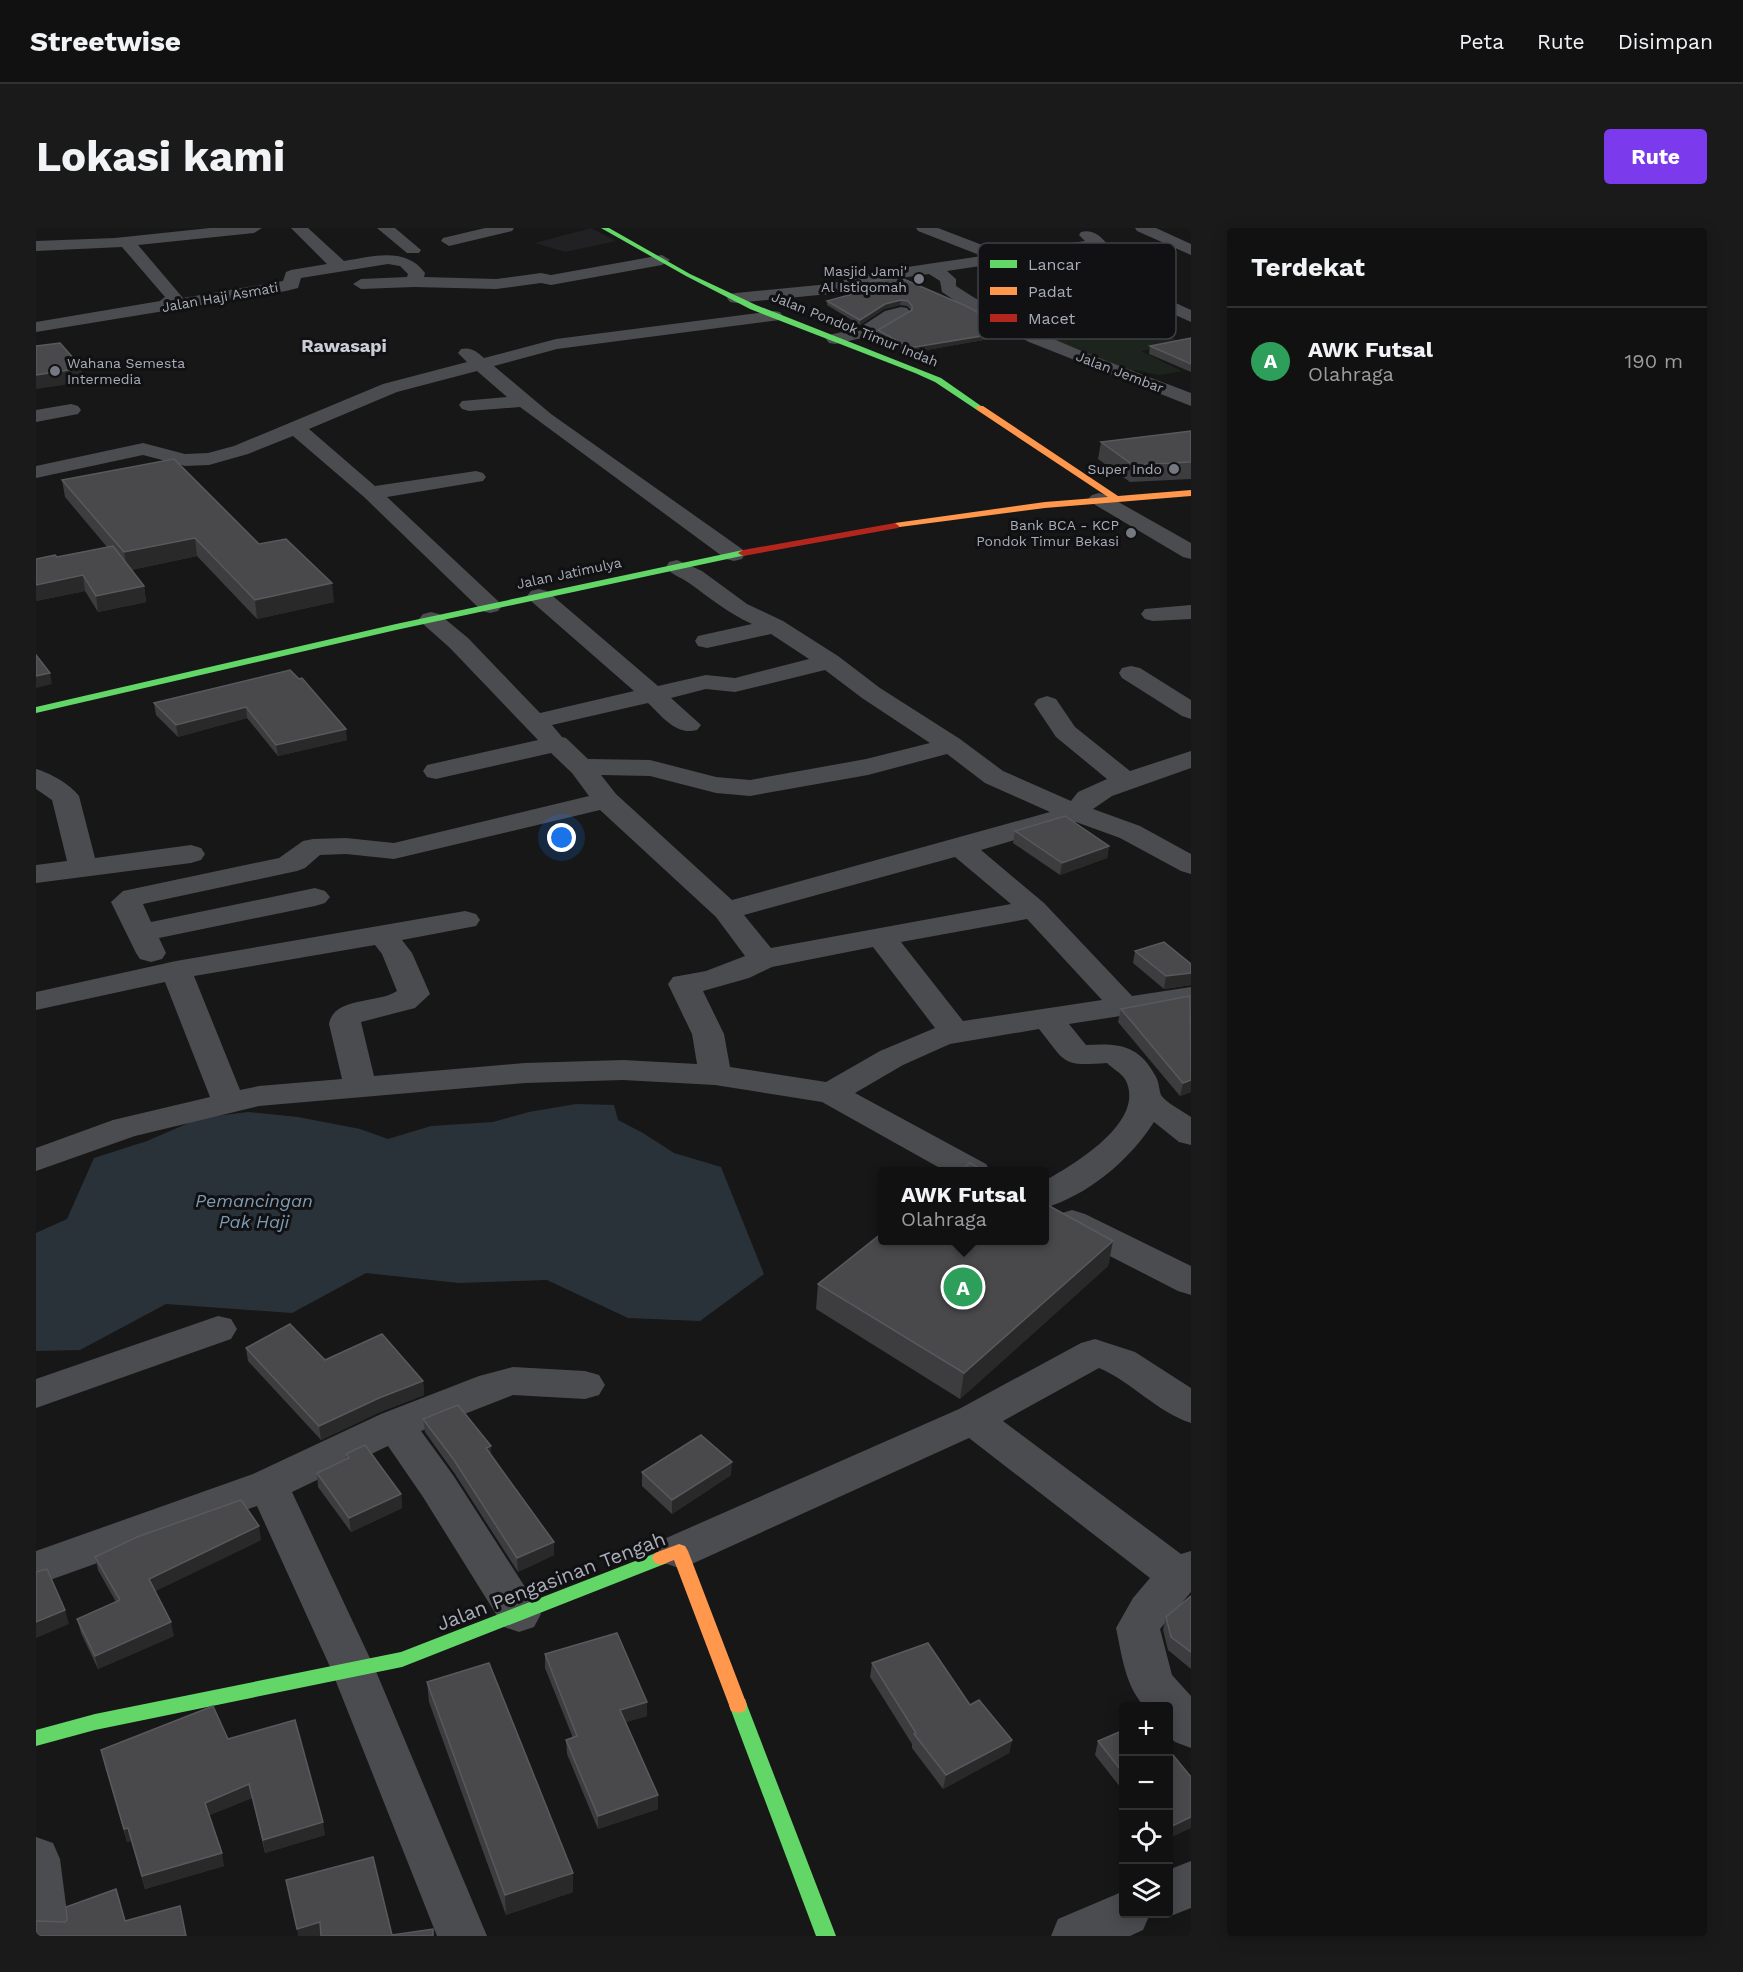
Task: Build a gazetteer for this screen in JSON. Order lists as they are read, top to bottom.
{
  "streets": {
    "main road": ["Jalan Pondok Timur Indah", "Jalan Jatimulya", "Jalan Pengasinan Tengah"],
    "street": ["Jalan Haji Asmati", "Jalan Jembar"]
  },
  "crossings": [
    ["Jalan Pondok Timur Indah", "Jalan Jatimulya"]
  ],
  "districts": ["Rawasapi"],
  "water": ["Pemancingan Pak Haji"],
  "places": [
    "Masjid Jami' Al Istiqomah",
    "Wahana Semesta Intermedia",
    "Super Indo",
    "Bank BCA - KCP Pondok Timur Bekasi"
  ],
  "legend": ["Lancar", "Padat", "Macet"],
  "page": {
    "header": "Streetwise",
    "nav": ["Peta", "Rute", "Disimpan"],
    "buttons": "Rute",
    "title": "Lokasi kami",
    "heading": "Terdekat",
    "list": [
      {
        "mark": "A",
        "name": "AWK Futsal",
        "note": "Olahraga",
        "value": "190 m"
      }
    ],
    "popup": ["AWK Futsal", "Olahraga"],
    "pins": "A",
    "map_buttons": ["+", "−"]
  }
}
